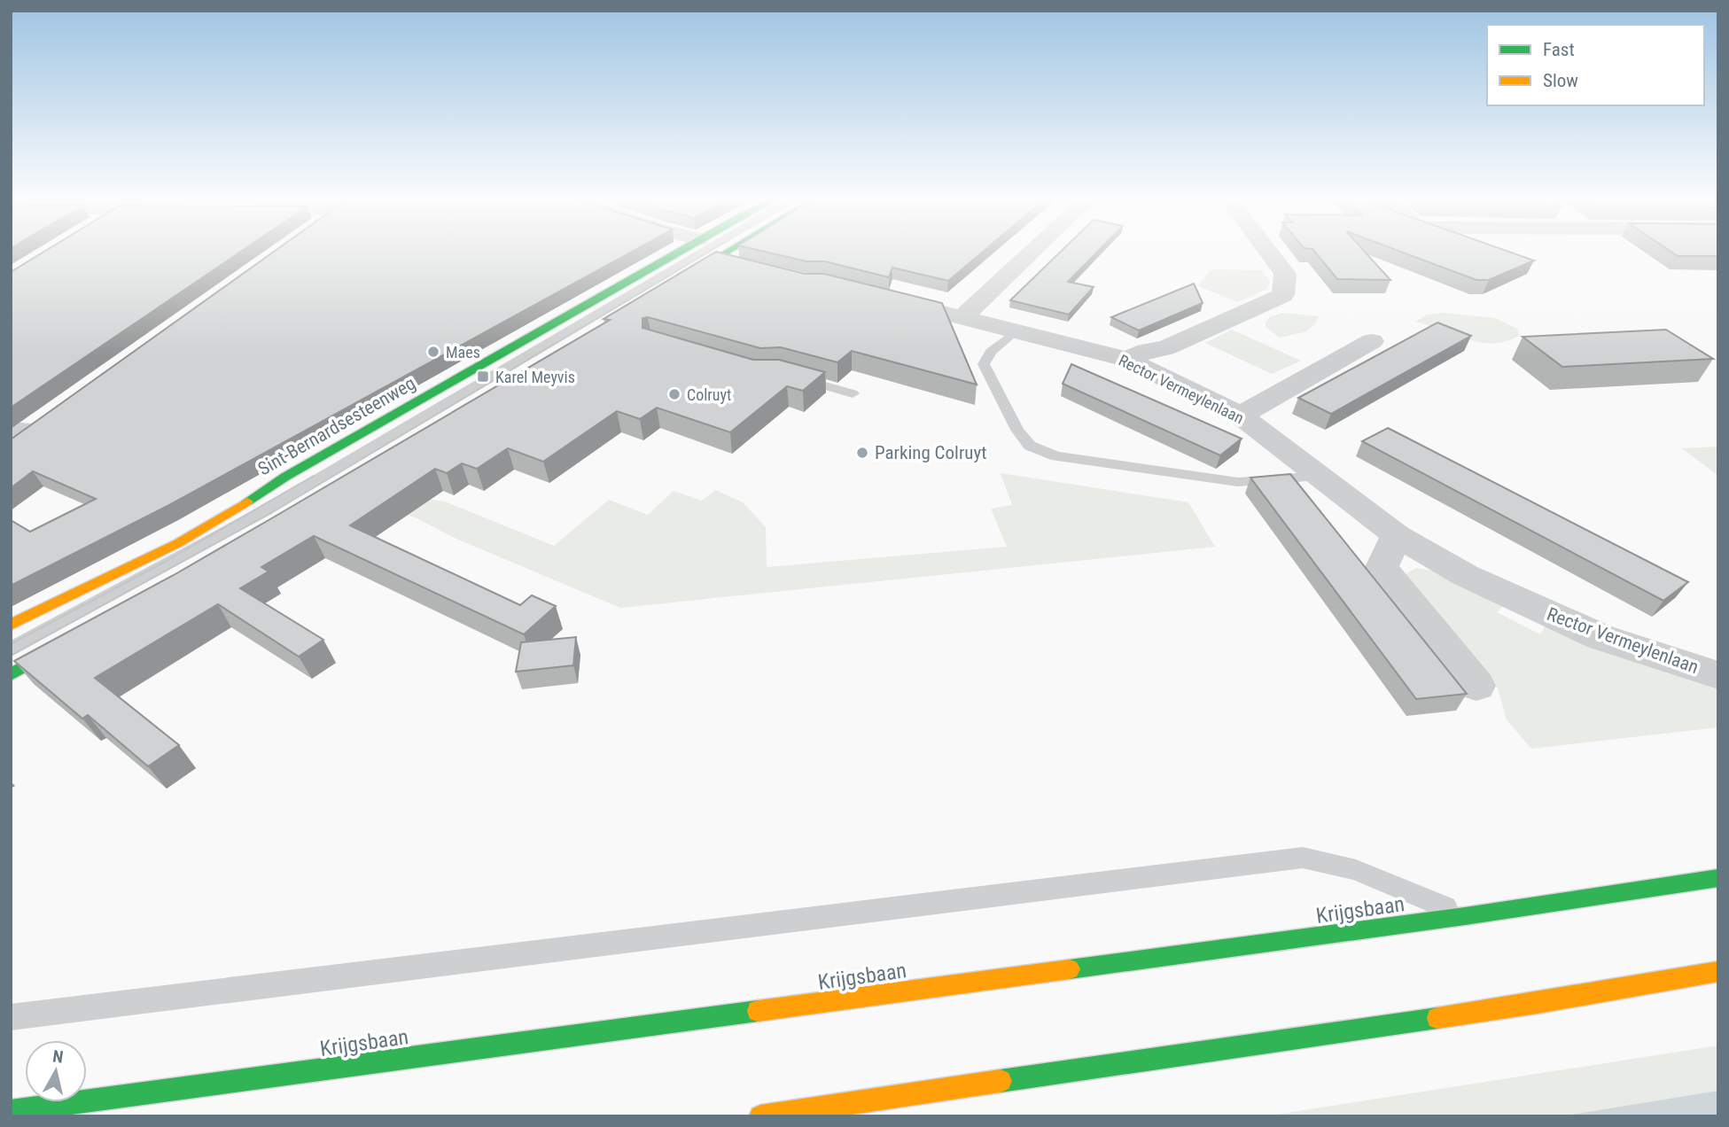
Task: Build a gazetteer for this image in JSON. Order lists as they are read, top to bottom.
{
  "streets": {
    "main road": ["Sint-Bernardsesteenweg", "Krijgsbaan"],
    "street": ["Rector Vermeylenlaan"]
  },
  "places": {
    "other": ["Maes", "Colruyt", "Parking Colruyt"],
    "transit": ["Karel Meyvis"]
  },
  "legend": ["Fast", "Slow"],
  "north": "top"
}
